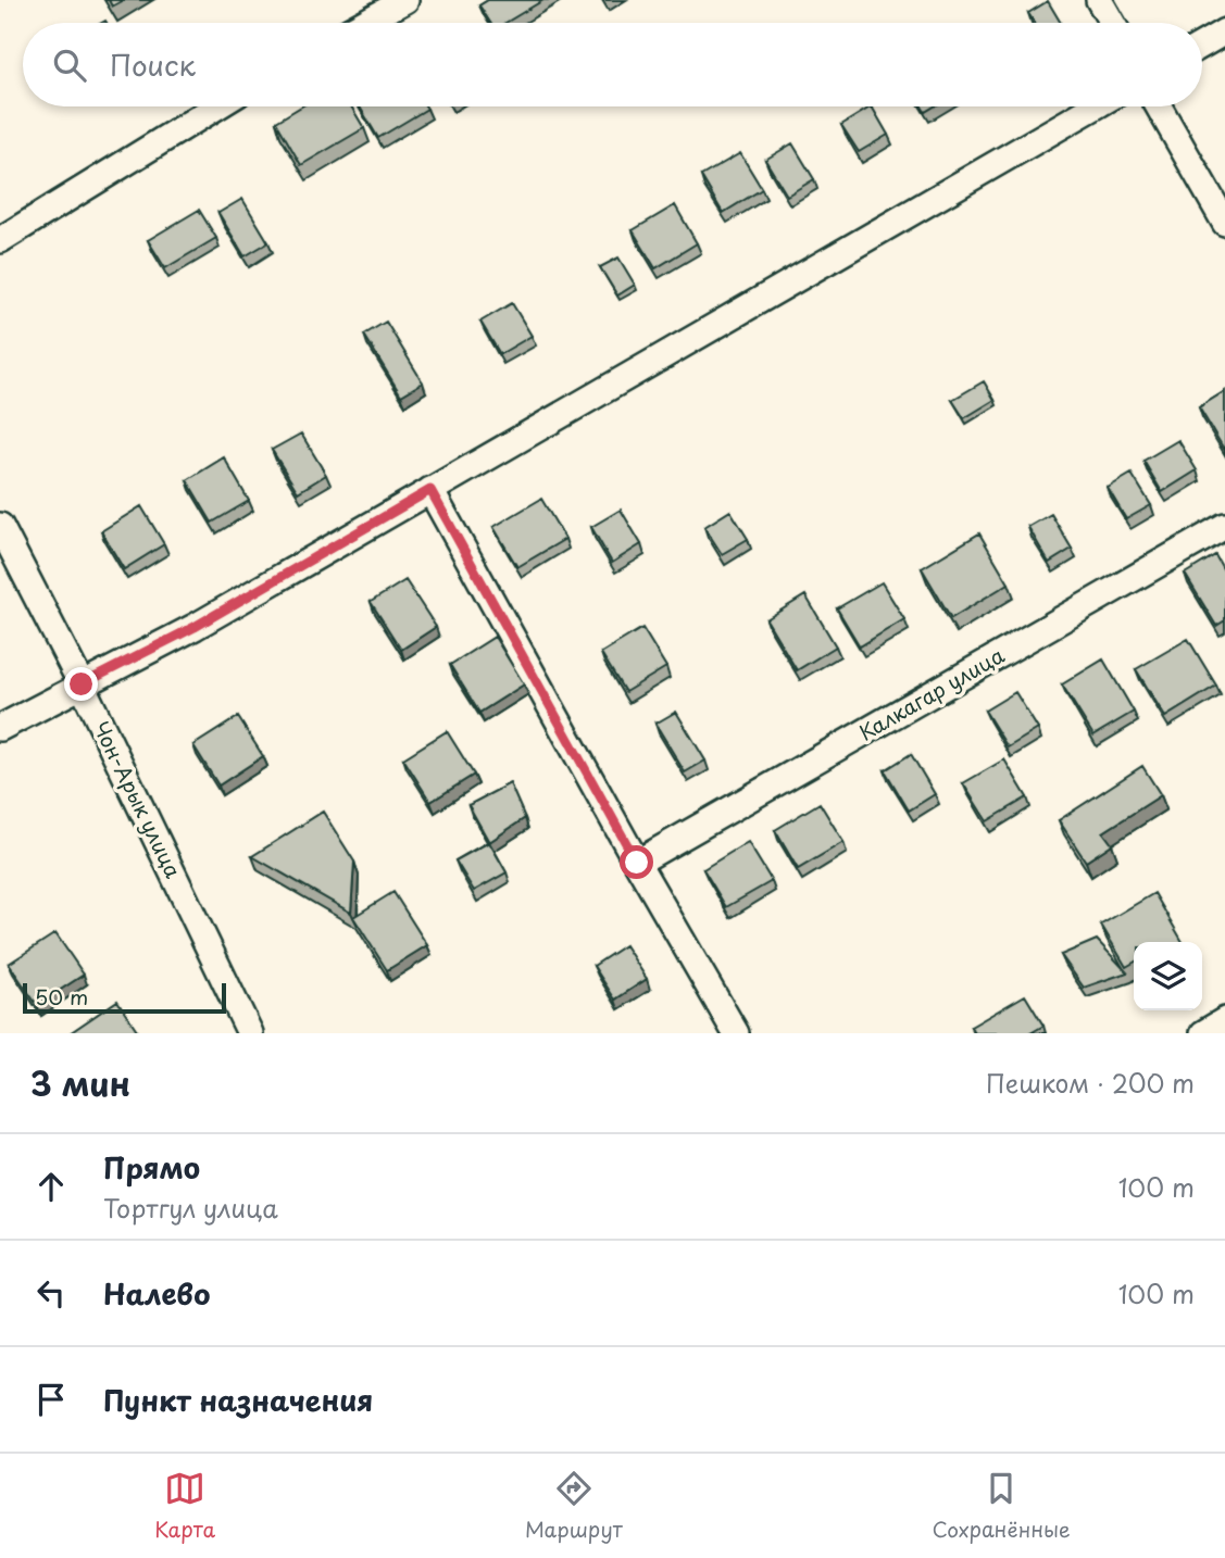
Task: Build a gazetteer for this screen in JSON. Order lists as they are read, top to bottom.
{
  "streets": {
    "street": ["Калкагар улица", "Чон-Арык улица"]
  },
  "scale_bar": "50 m",
  "page": {
    "search": "Поиск",
    "scale": "50 m",
    "heading": ["3 мин", "Пешком · 200 m"],
    "list": [
      ["Прямо", "Тортгул улица", "100 m"],
      ["Налево", "100 m"],
      "Пункт назначения"
    ],
    "nav": ["Карта", "Маршрут", "Сохранённые"]
  }
}
